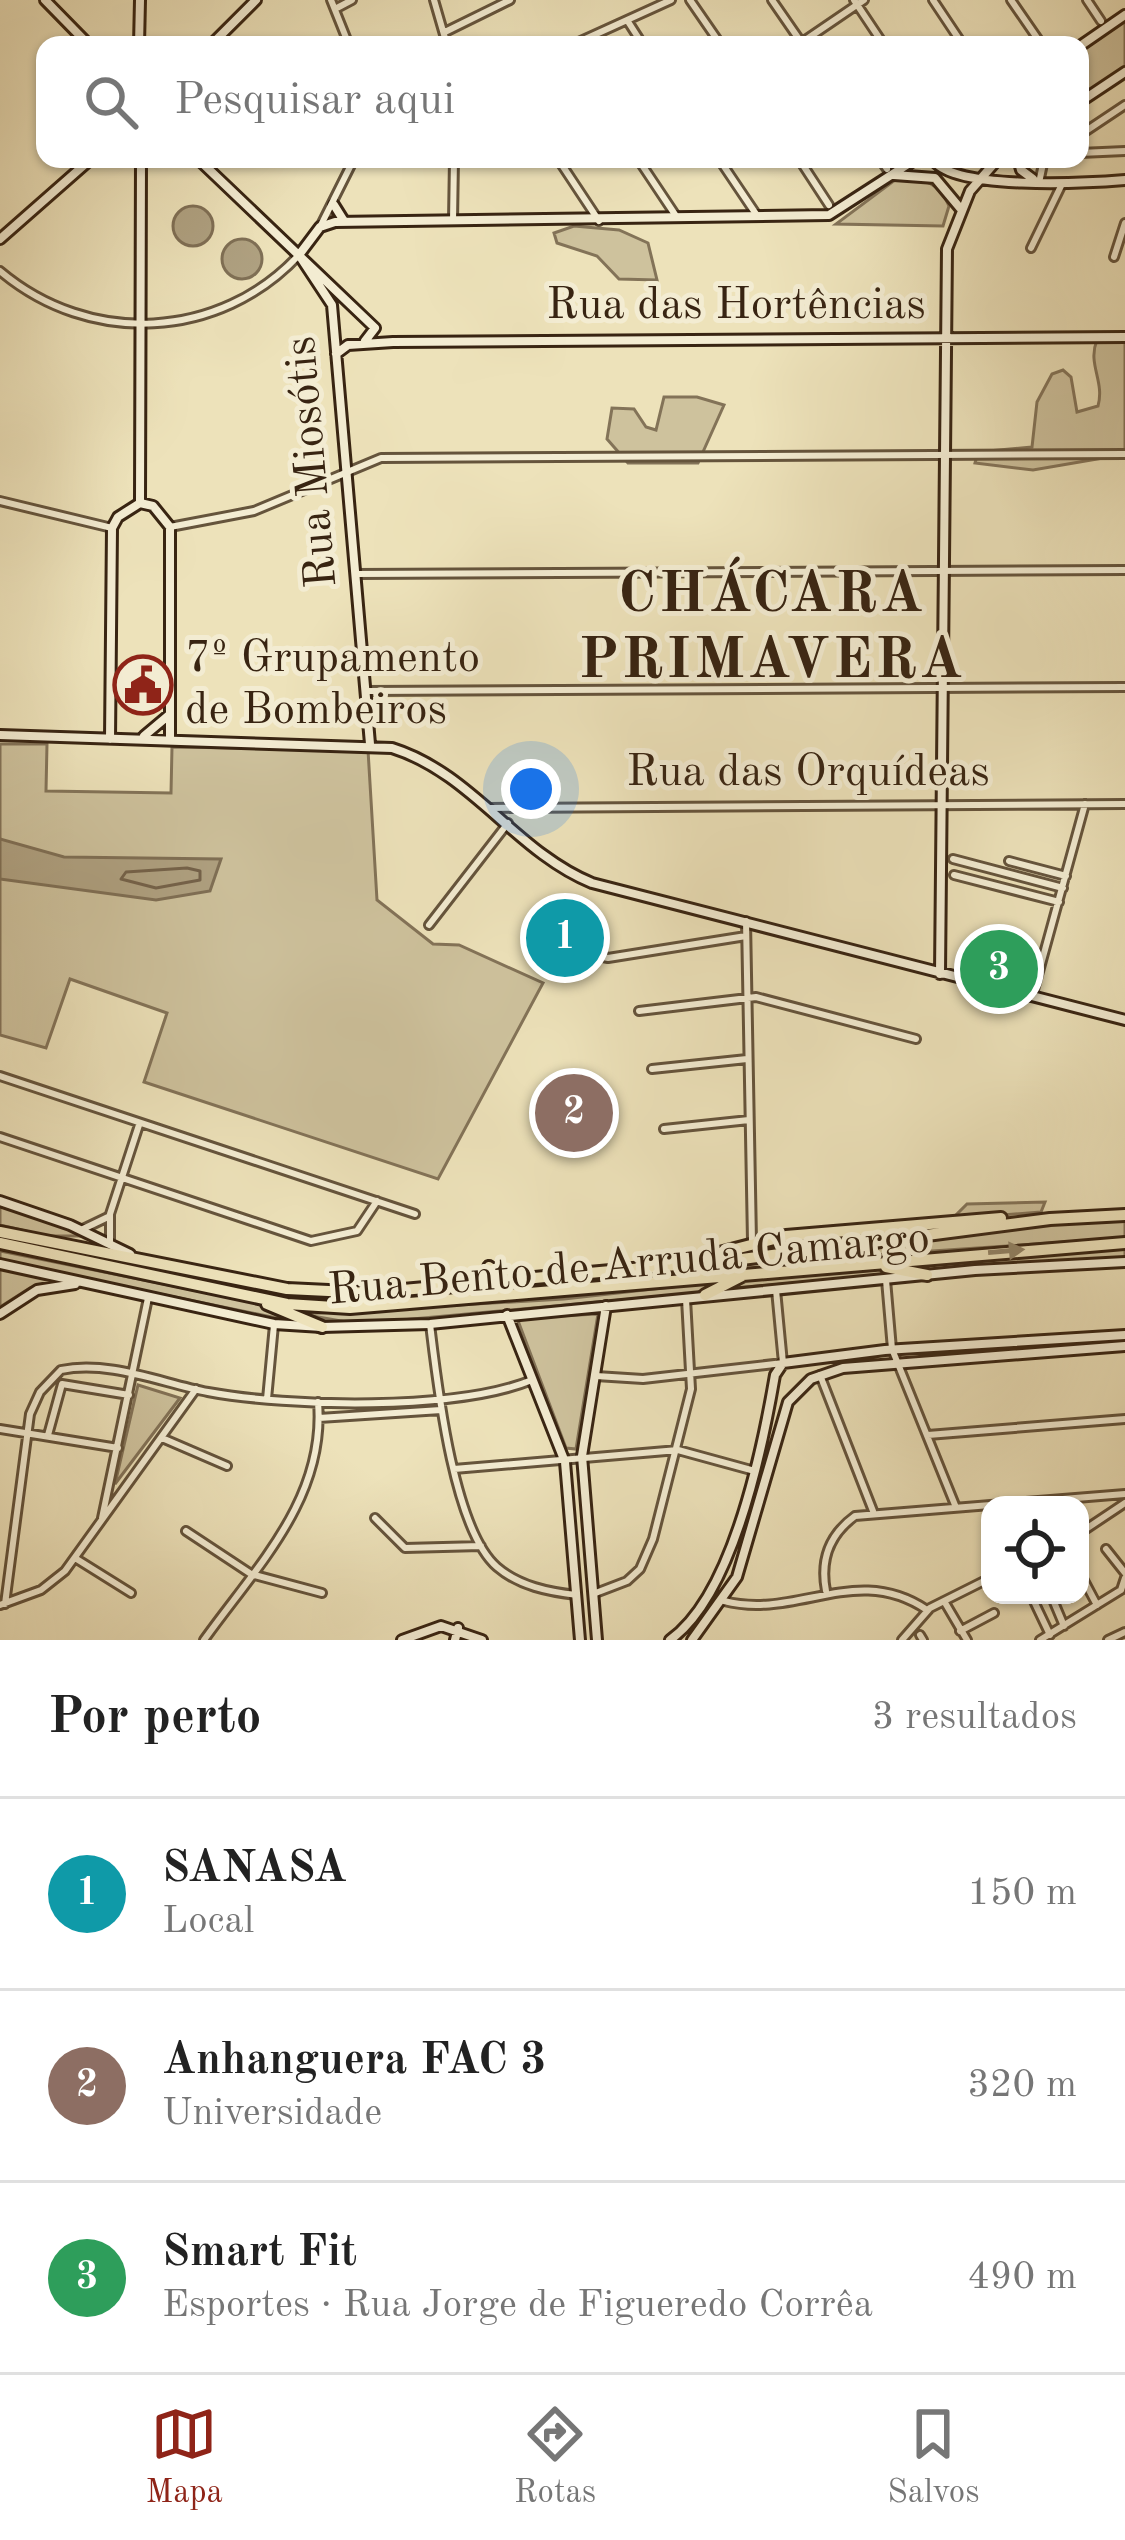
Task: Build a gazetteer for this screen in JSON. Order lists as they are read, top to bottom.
{
  "streets": {
    "street": [
      "Rua das Hortências",
      "Rua Miosótis",
      "Rua das Orquídeas",
      "Rua Bento de Arruda Camargo"
    ]
  },
  "districts": ["CHÁCARA PRIMAVERA"],
  "places": {
    "public building": ["7º Grupamento de Bombeiros"]
  },
  "page": {
    "search": "Pesquisar aqui",
    "pins": ["1", "3", "2"],
    "heading": ["Por perto", "3 resultados"],
    "list": [
      {
        "mark": "1",
        "name": "SANASA",
        "note": "Local",
        "value": "150 m"
      },
      {
        "mark": "2",
        "name": "Anhanguera FAC 3",
        "note": "Universidade",
        "value": "320 m"
      },
      {
        "mark": "3",
        "name": "Smart Fit",
        "note": "Esportes · Rua Jorge de Figueredo Corrêa",
        "value": "490 m"
      }
    ],
    "nav": ["Mapa", "Rotas", "Salvos"]
  }
}
